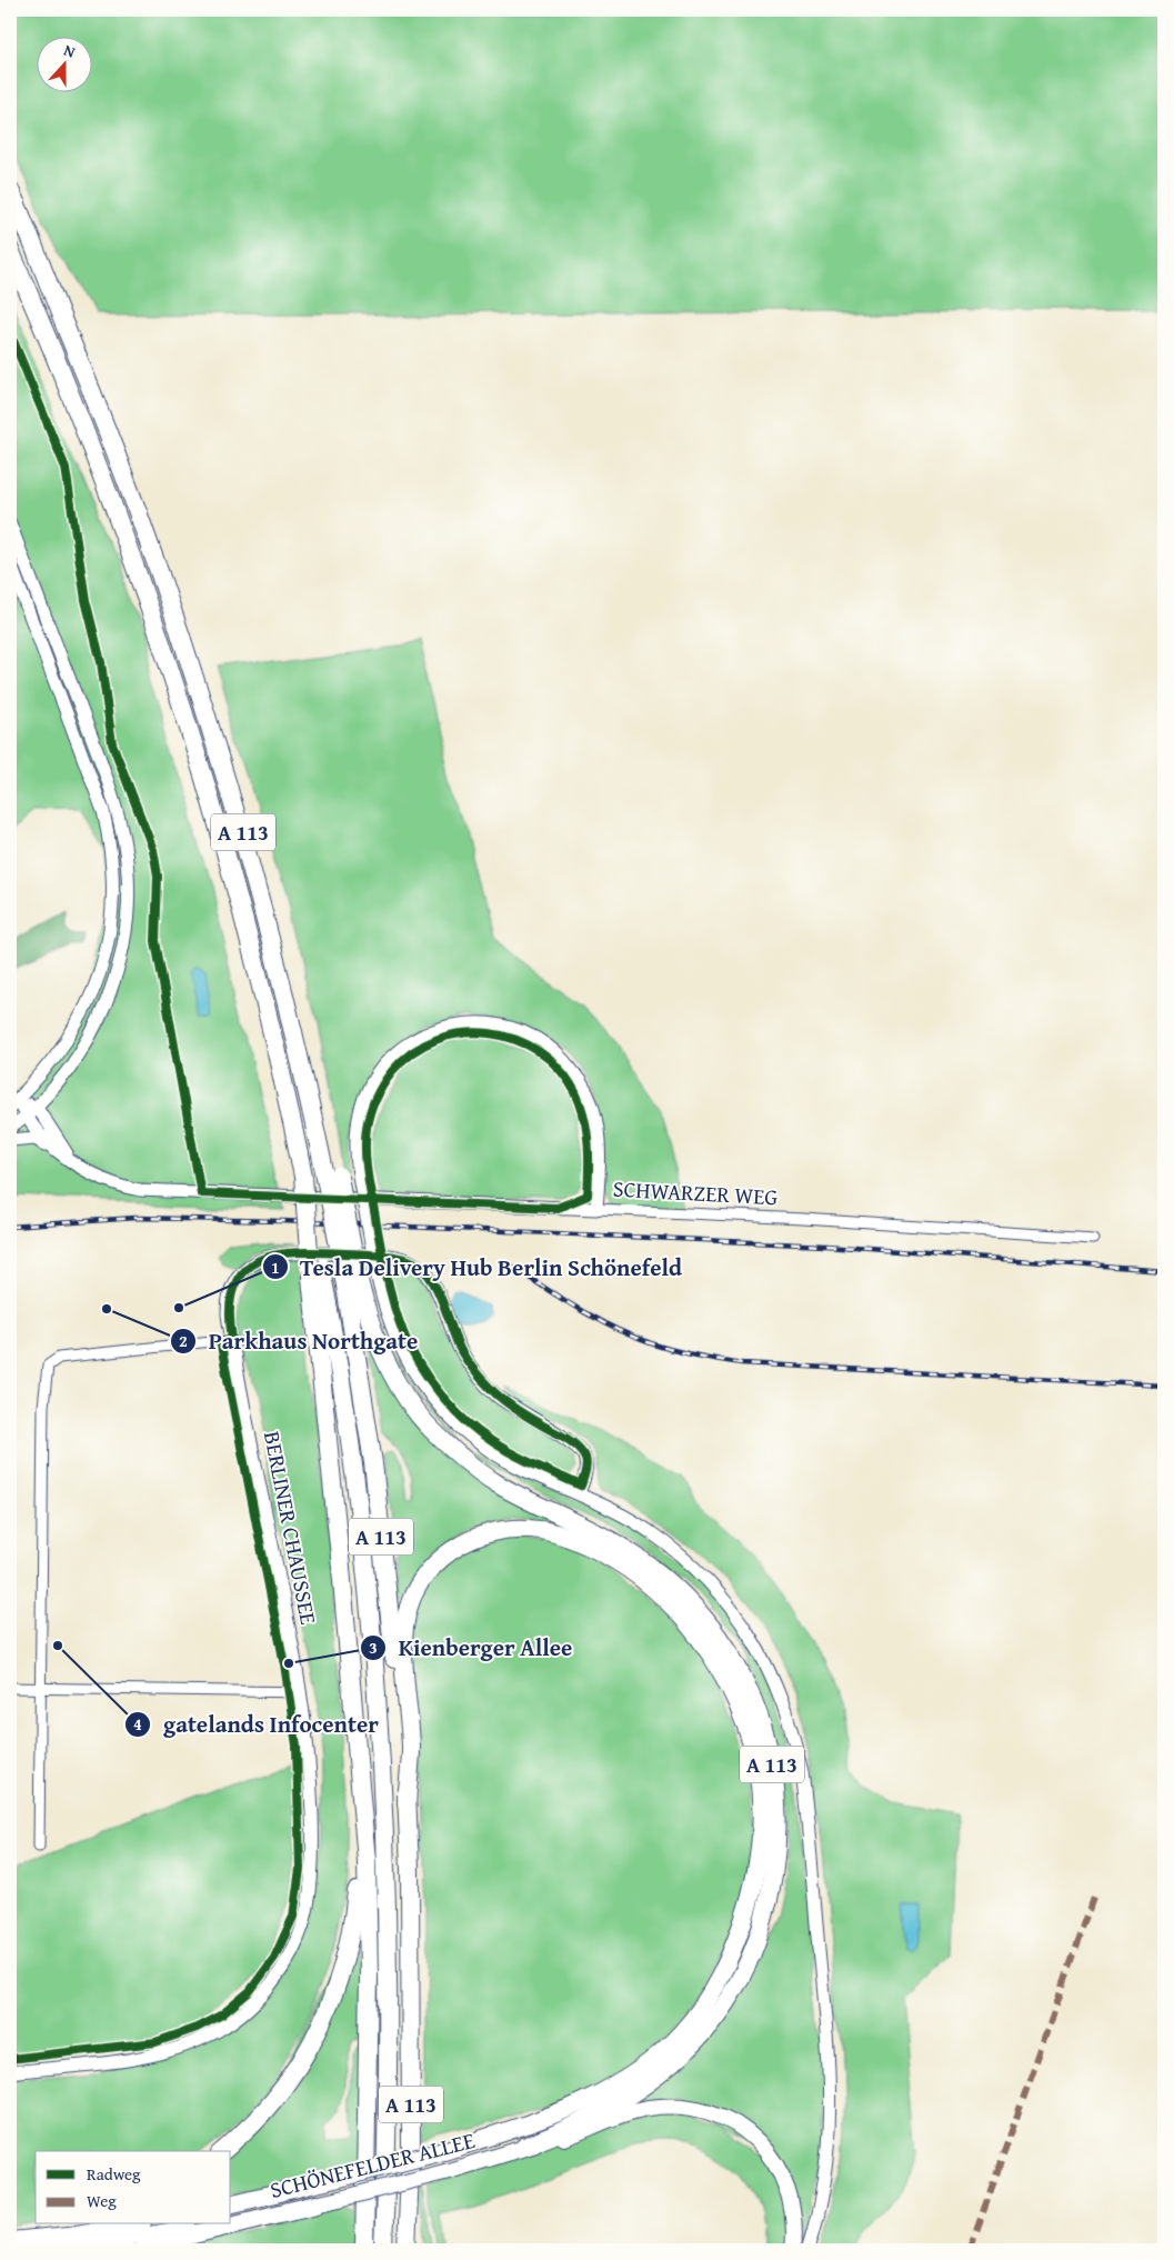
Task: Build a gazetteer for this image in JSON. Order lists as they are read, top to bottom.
{
  "streets": {
    "highway": ["A 113", "SCHÖNEFELDER ALLEE"],
    "street": ["SCHWARZER WEG", "BERLINER CHAUSSEE"]
  },
  "crossings": [
    ["A 113", "SCHÖNEFELDER ALLEE"]
  ],
  "places": [
    "Tesla Delivery Hub Berlin Schönefeld",
    "Parkhaus Northgate",
    "gatelands Infocenter",
    "Kienberger Allee"
  ],
  "legend": ["Radweg", "Weg"],
  "north": "top"
}
